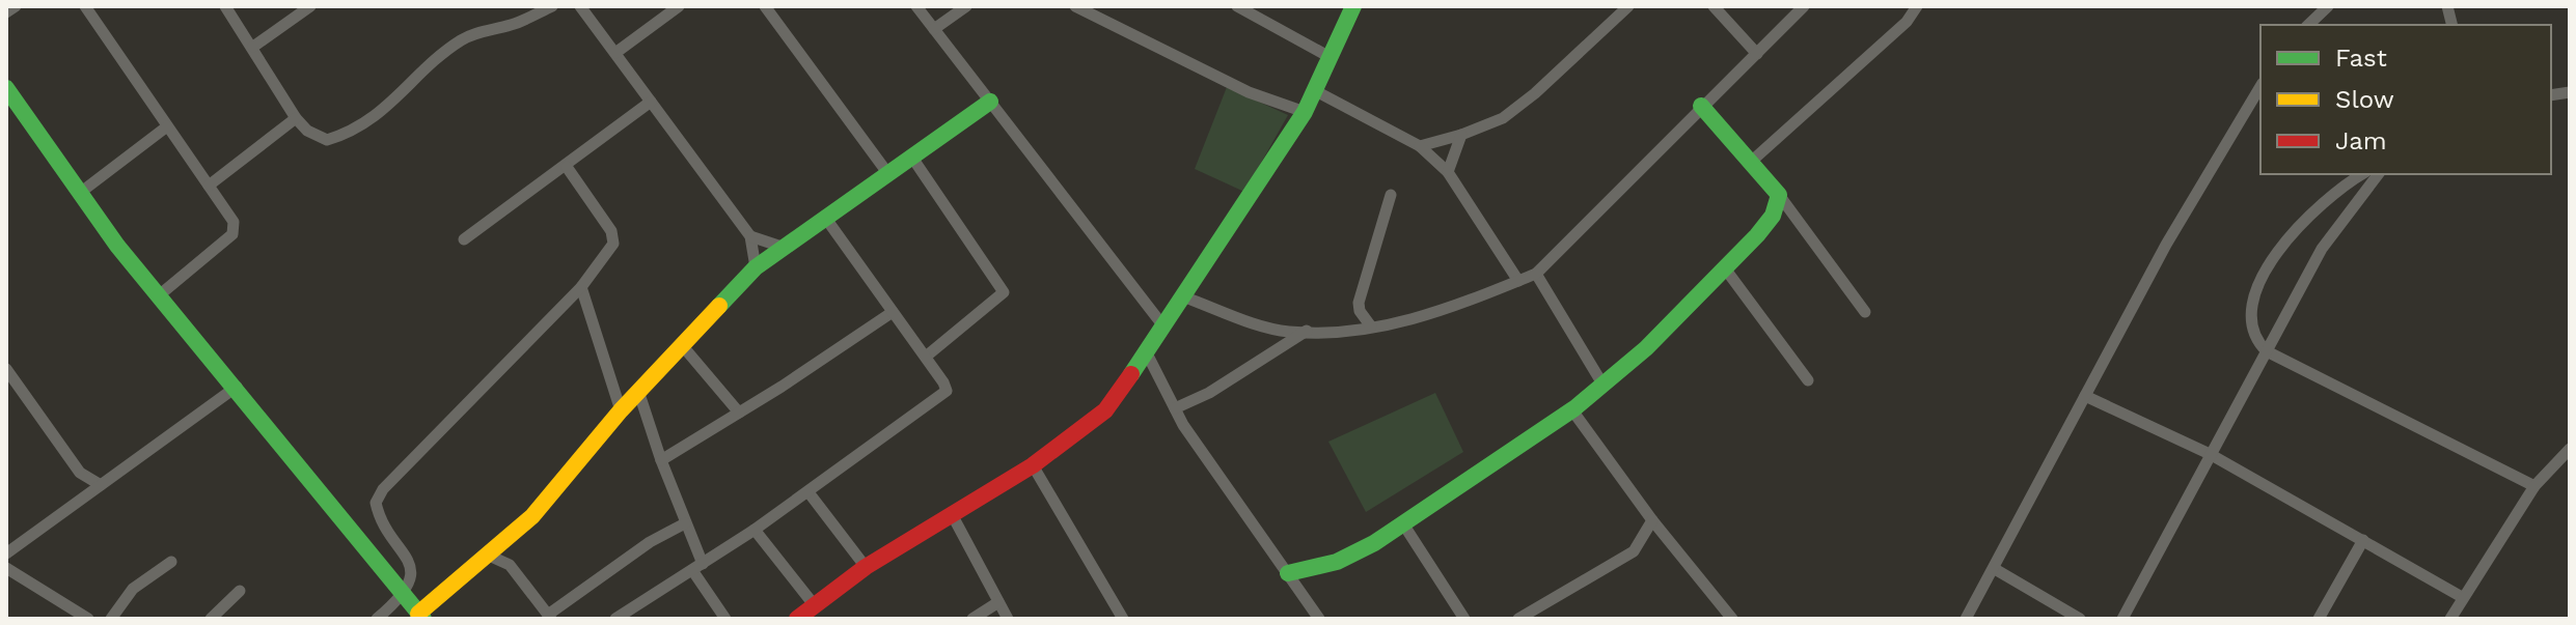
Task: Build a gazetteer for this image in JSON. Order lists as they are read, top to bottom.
{
  "legend": ["Fast", "Slow", "Jam"]
}
